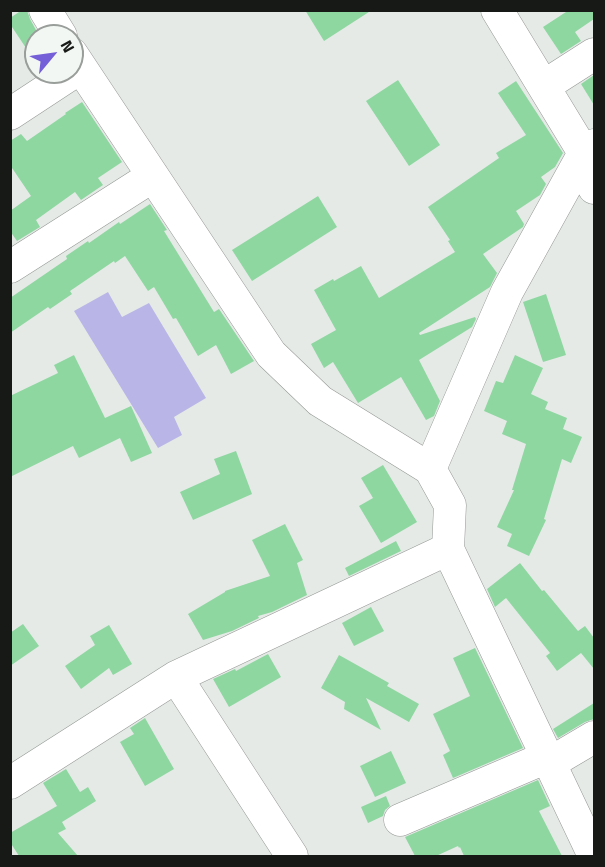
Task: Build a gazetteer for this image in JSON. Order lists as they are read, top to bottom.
{
  "north": "top right"
}
